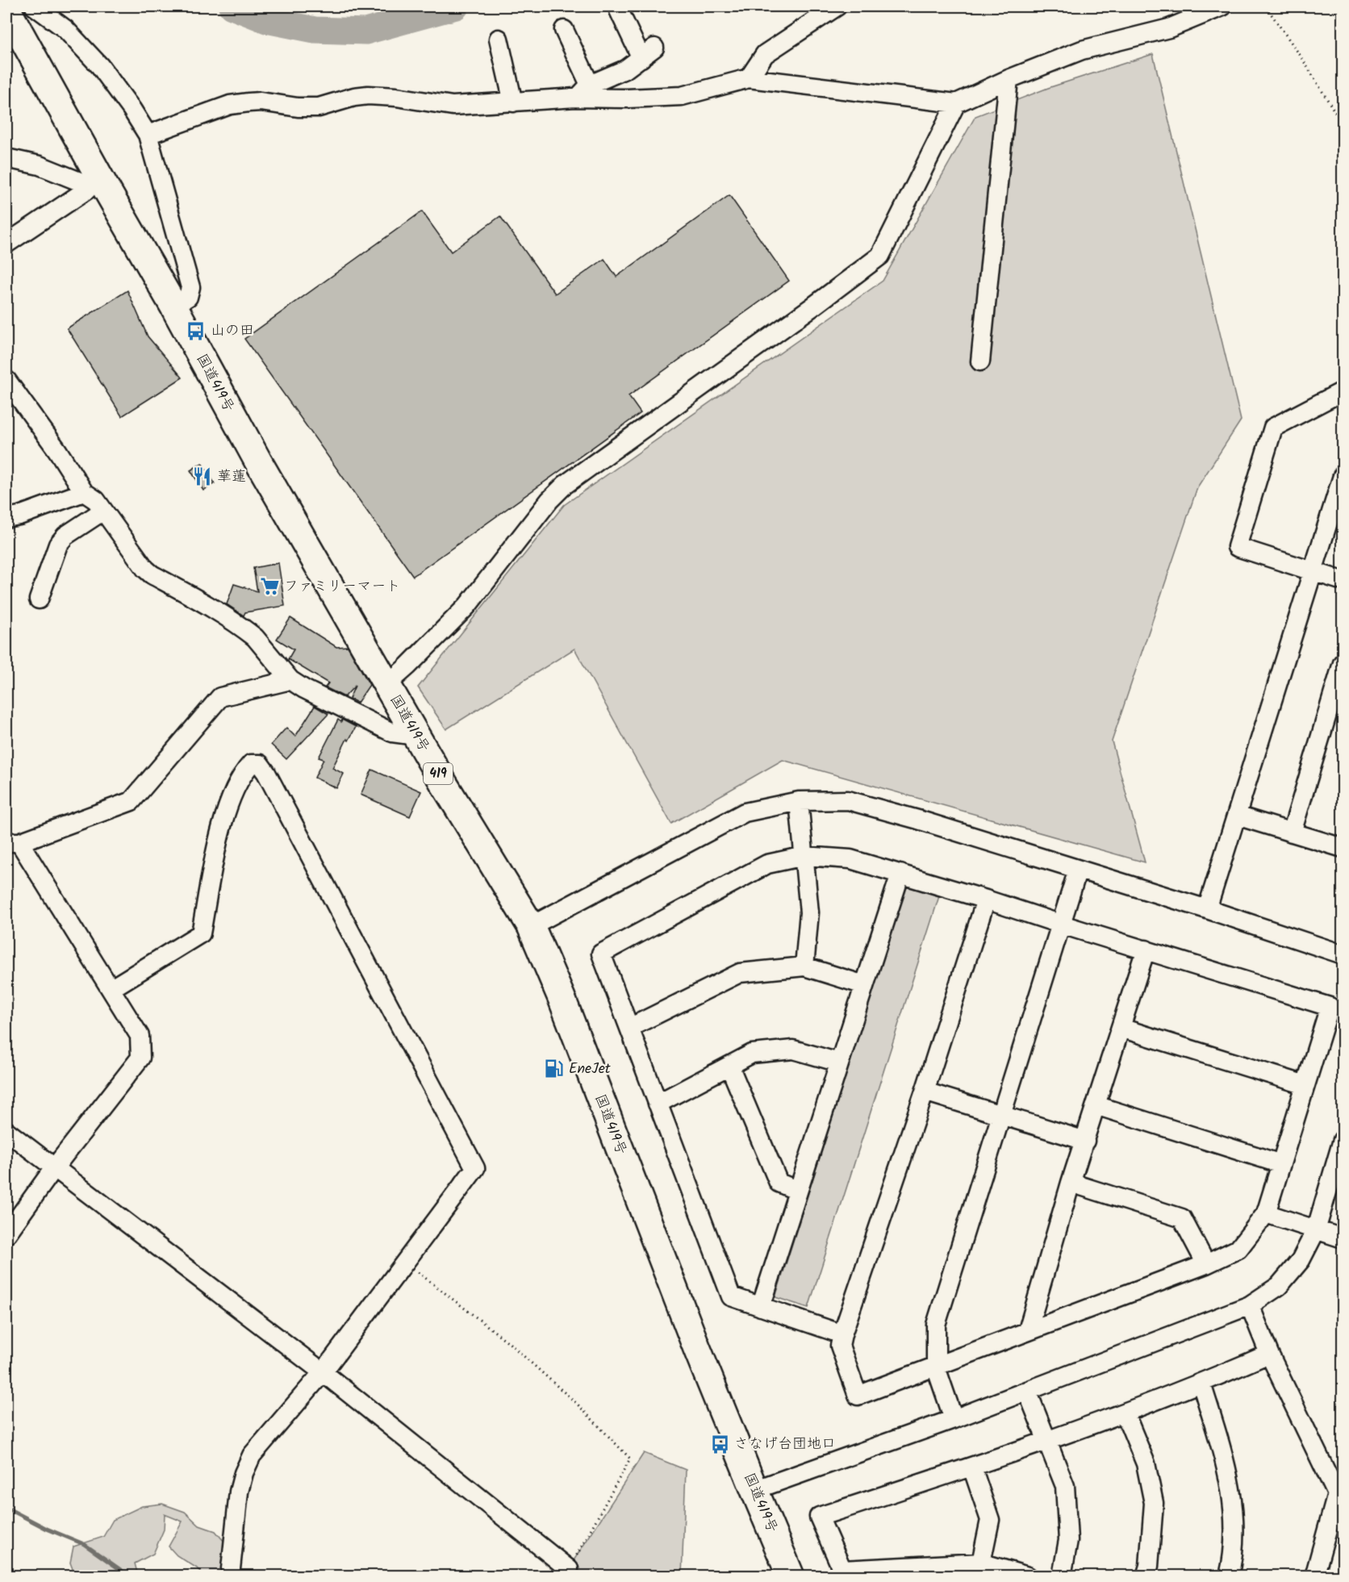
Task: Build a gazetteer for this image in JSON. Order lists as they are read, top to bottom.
{
  "streets": {
    "highway": ["国道419号", "419"]
  },
  "places": {
    "bus stop": ["山の田", "さなげ台団地口"],
    "restaurant": ["華蓮"],
    "supermarket": ["ファミリーマート"],
    "fuel station": ["EneJet"]
  }
}
